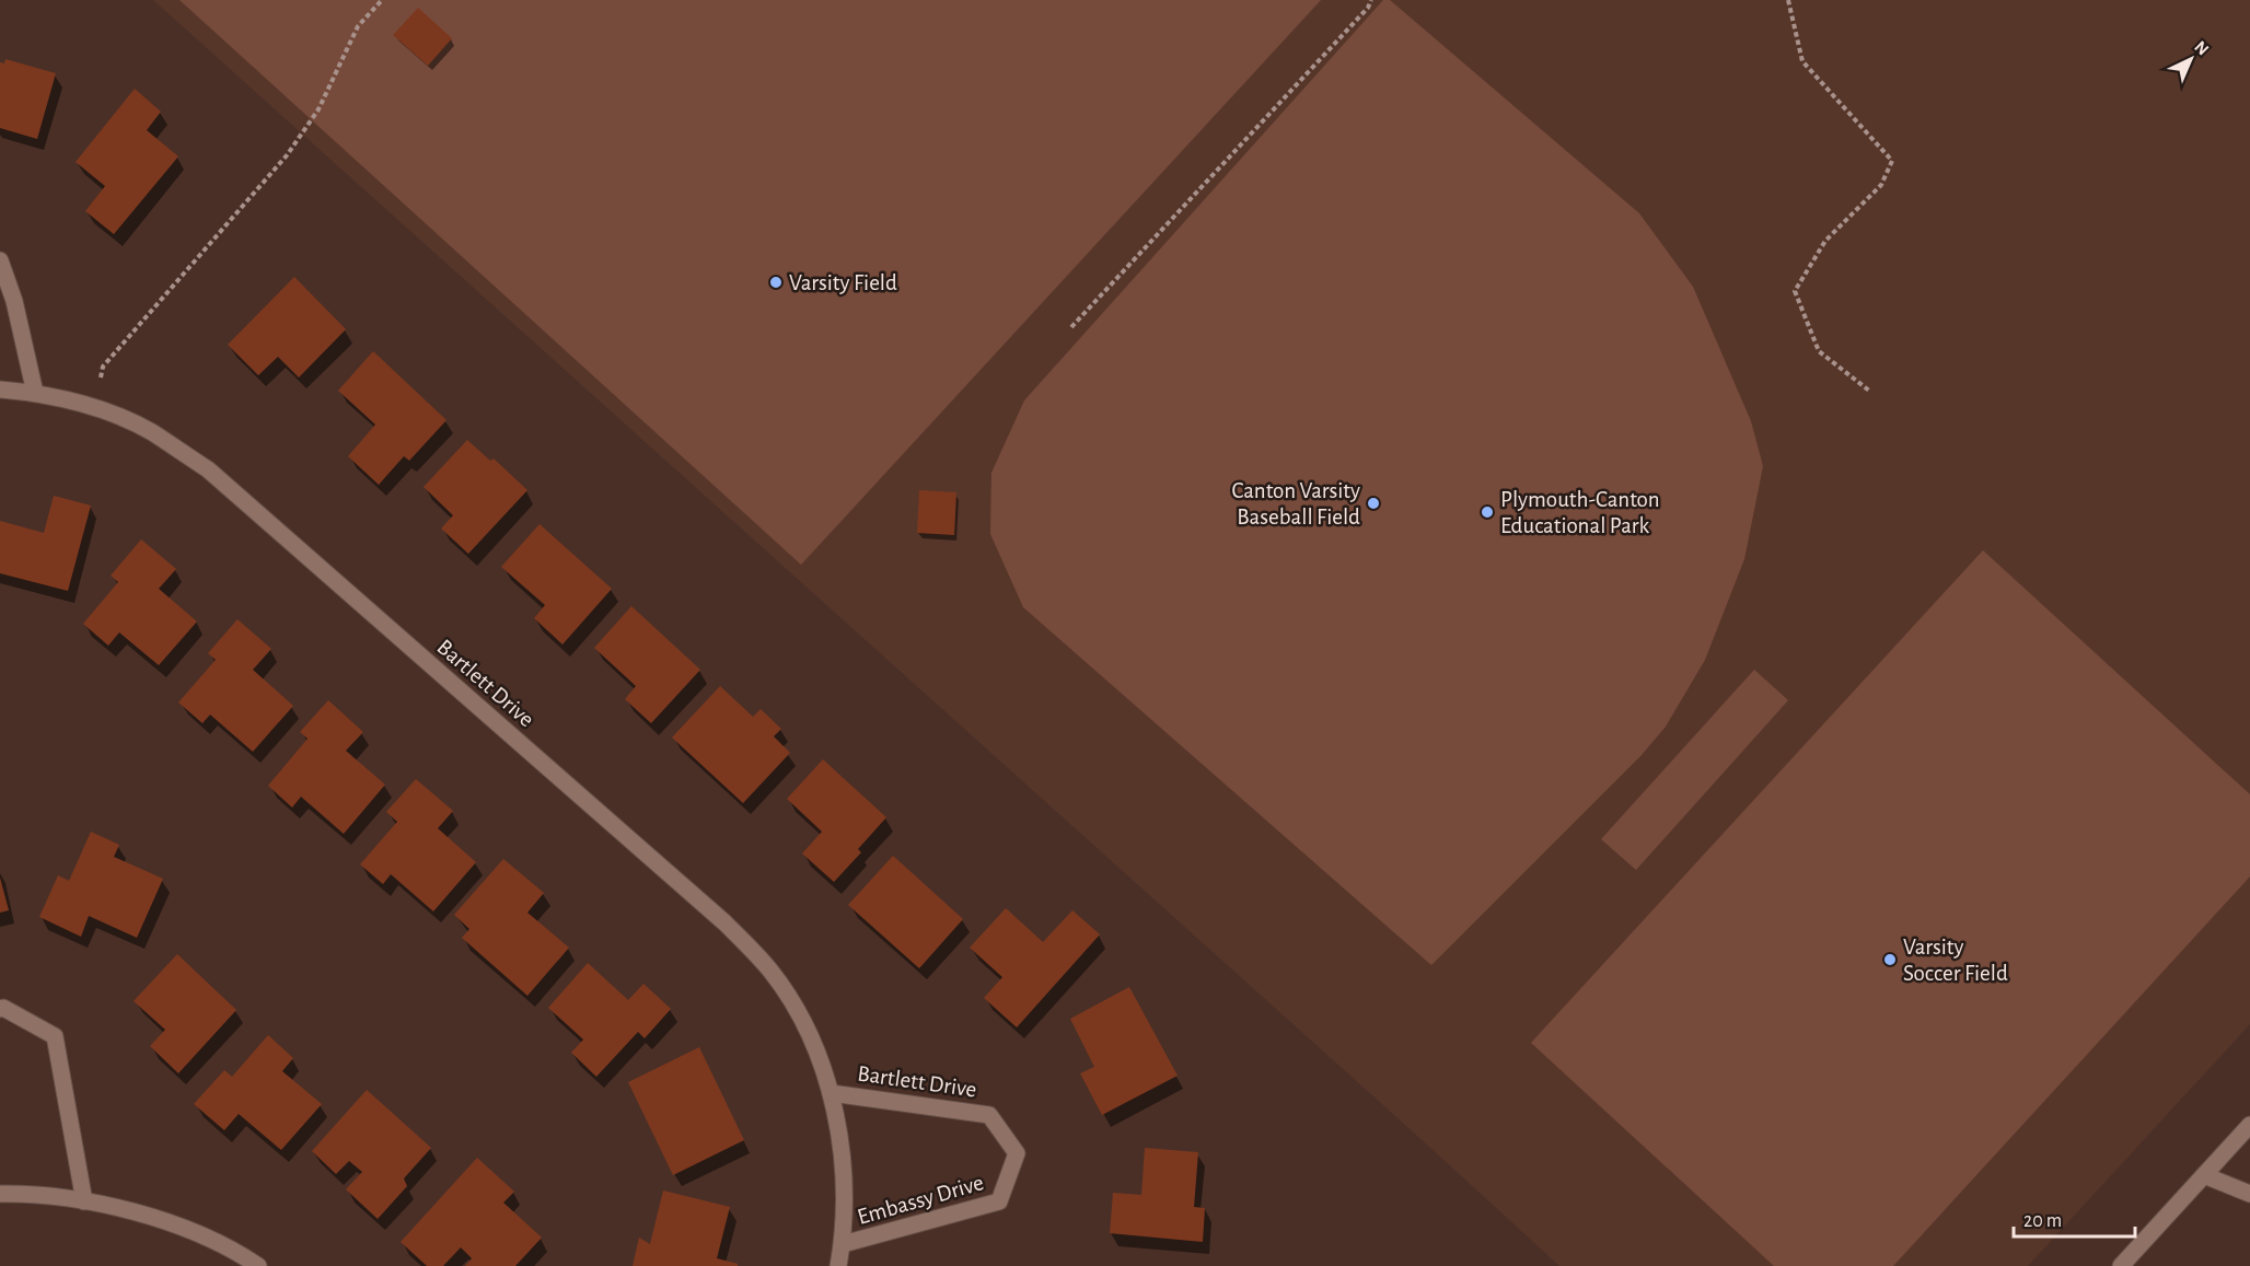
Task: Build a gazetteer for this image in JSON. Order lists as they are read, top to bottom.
{
  "streets": {
    "street": ["Bartlett Drive", "Embassy Drive"]
  },
  "crossings": [
    ["Bartlett Drive", "Embassy Drive"]
  ],
  "places": [
    "Varsity Field",
    "Canton Varsity Baseball Field",
    "Plymouth-Canton Educational Park",
    "Varsity Soccer Field"
  ],
  "scale_bar": "20 m",
  "north": "top right"
}
